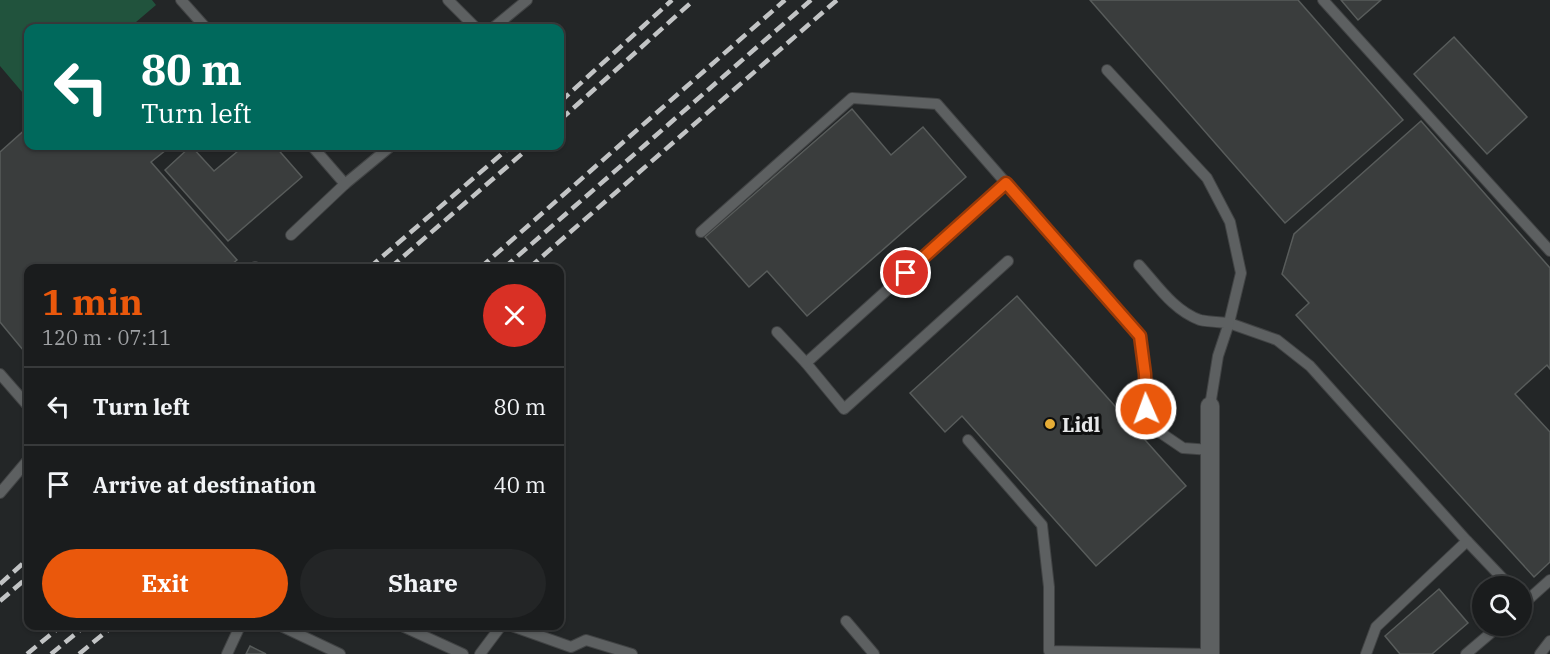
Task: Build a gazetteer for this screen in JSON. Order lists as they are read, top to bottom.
{
  "places": ["Lidl"],
  "page": {
    "turn": ["80 m", "Turn left"],
    "heading": ["1 min", "120 m · 07:11"],
    "list": [
      {
        "name": "Turn left",
        "value": "80 m"
      },
      {
        "name": "Arrive at destination",
        "value": "40 m"
      }
    ],
    "buttons": ["Exit", "Share"]
  }
}
